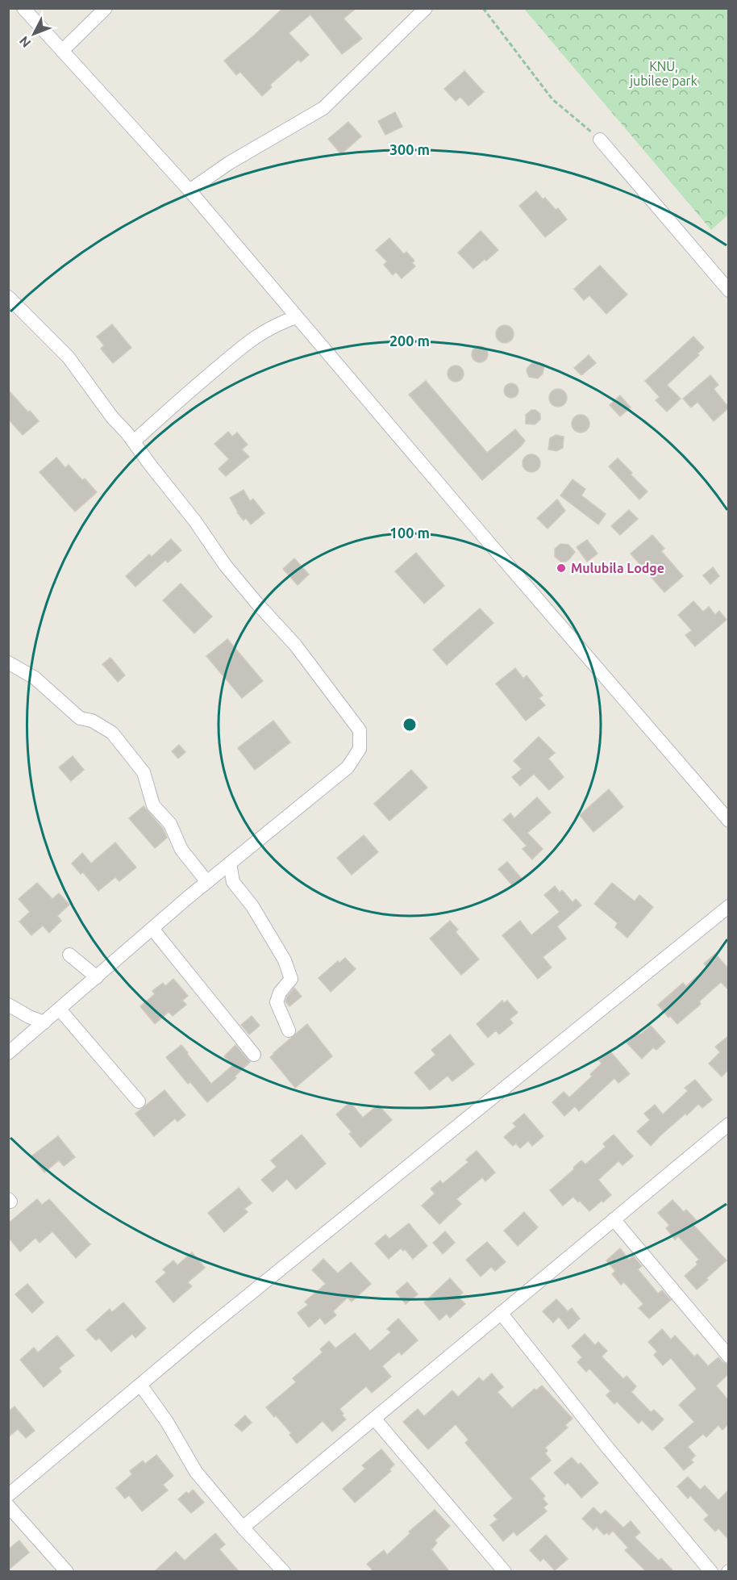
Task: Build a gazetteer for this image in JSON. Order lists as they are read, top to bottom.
{
  "parks": ["KNU, jubilee park"],
  "places": ["Mulubila Lodge"],
  "north": "bottom left",
  "rings": ["300 m", "200 m", "100 m"]
}
